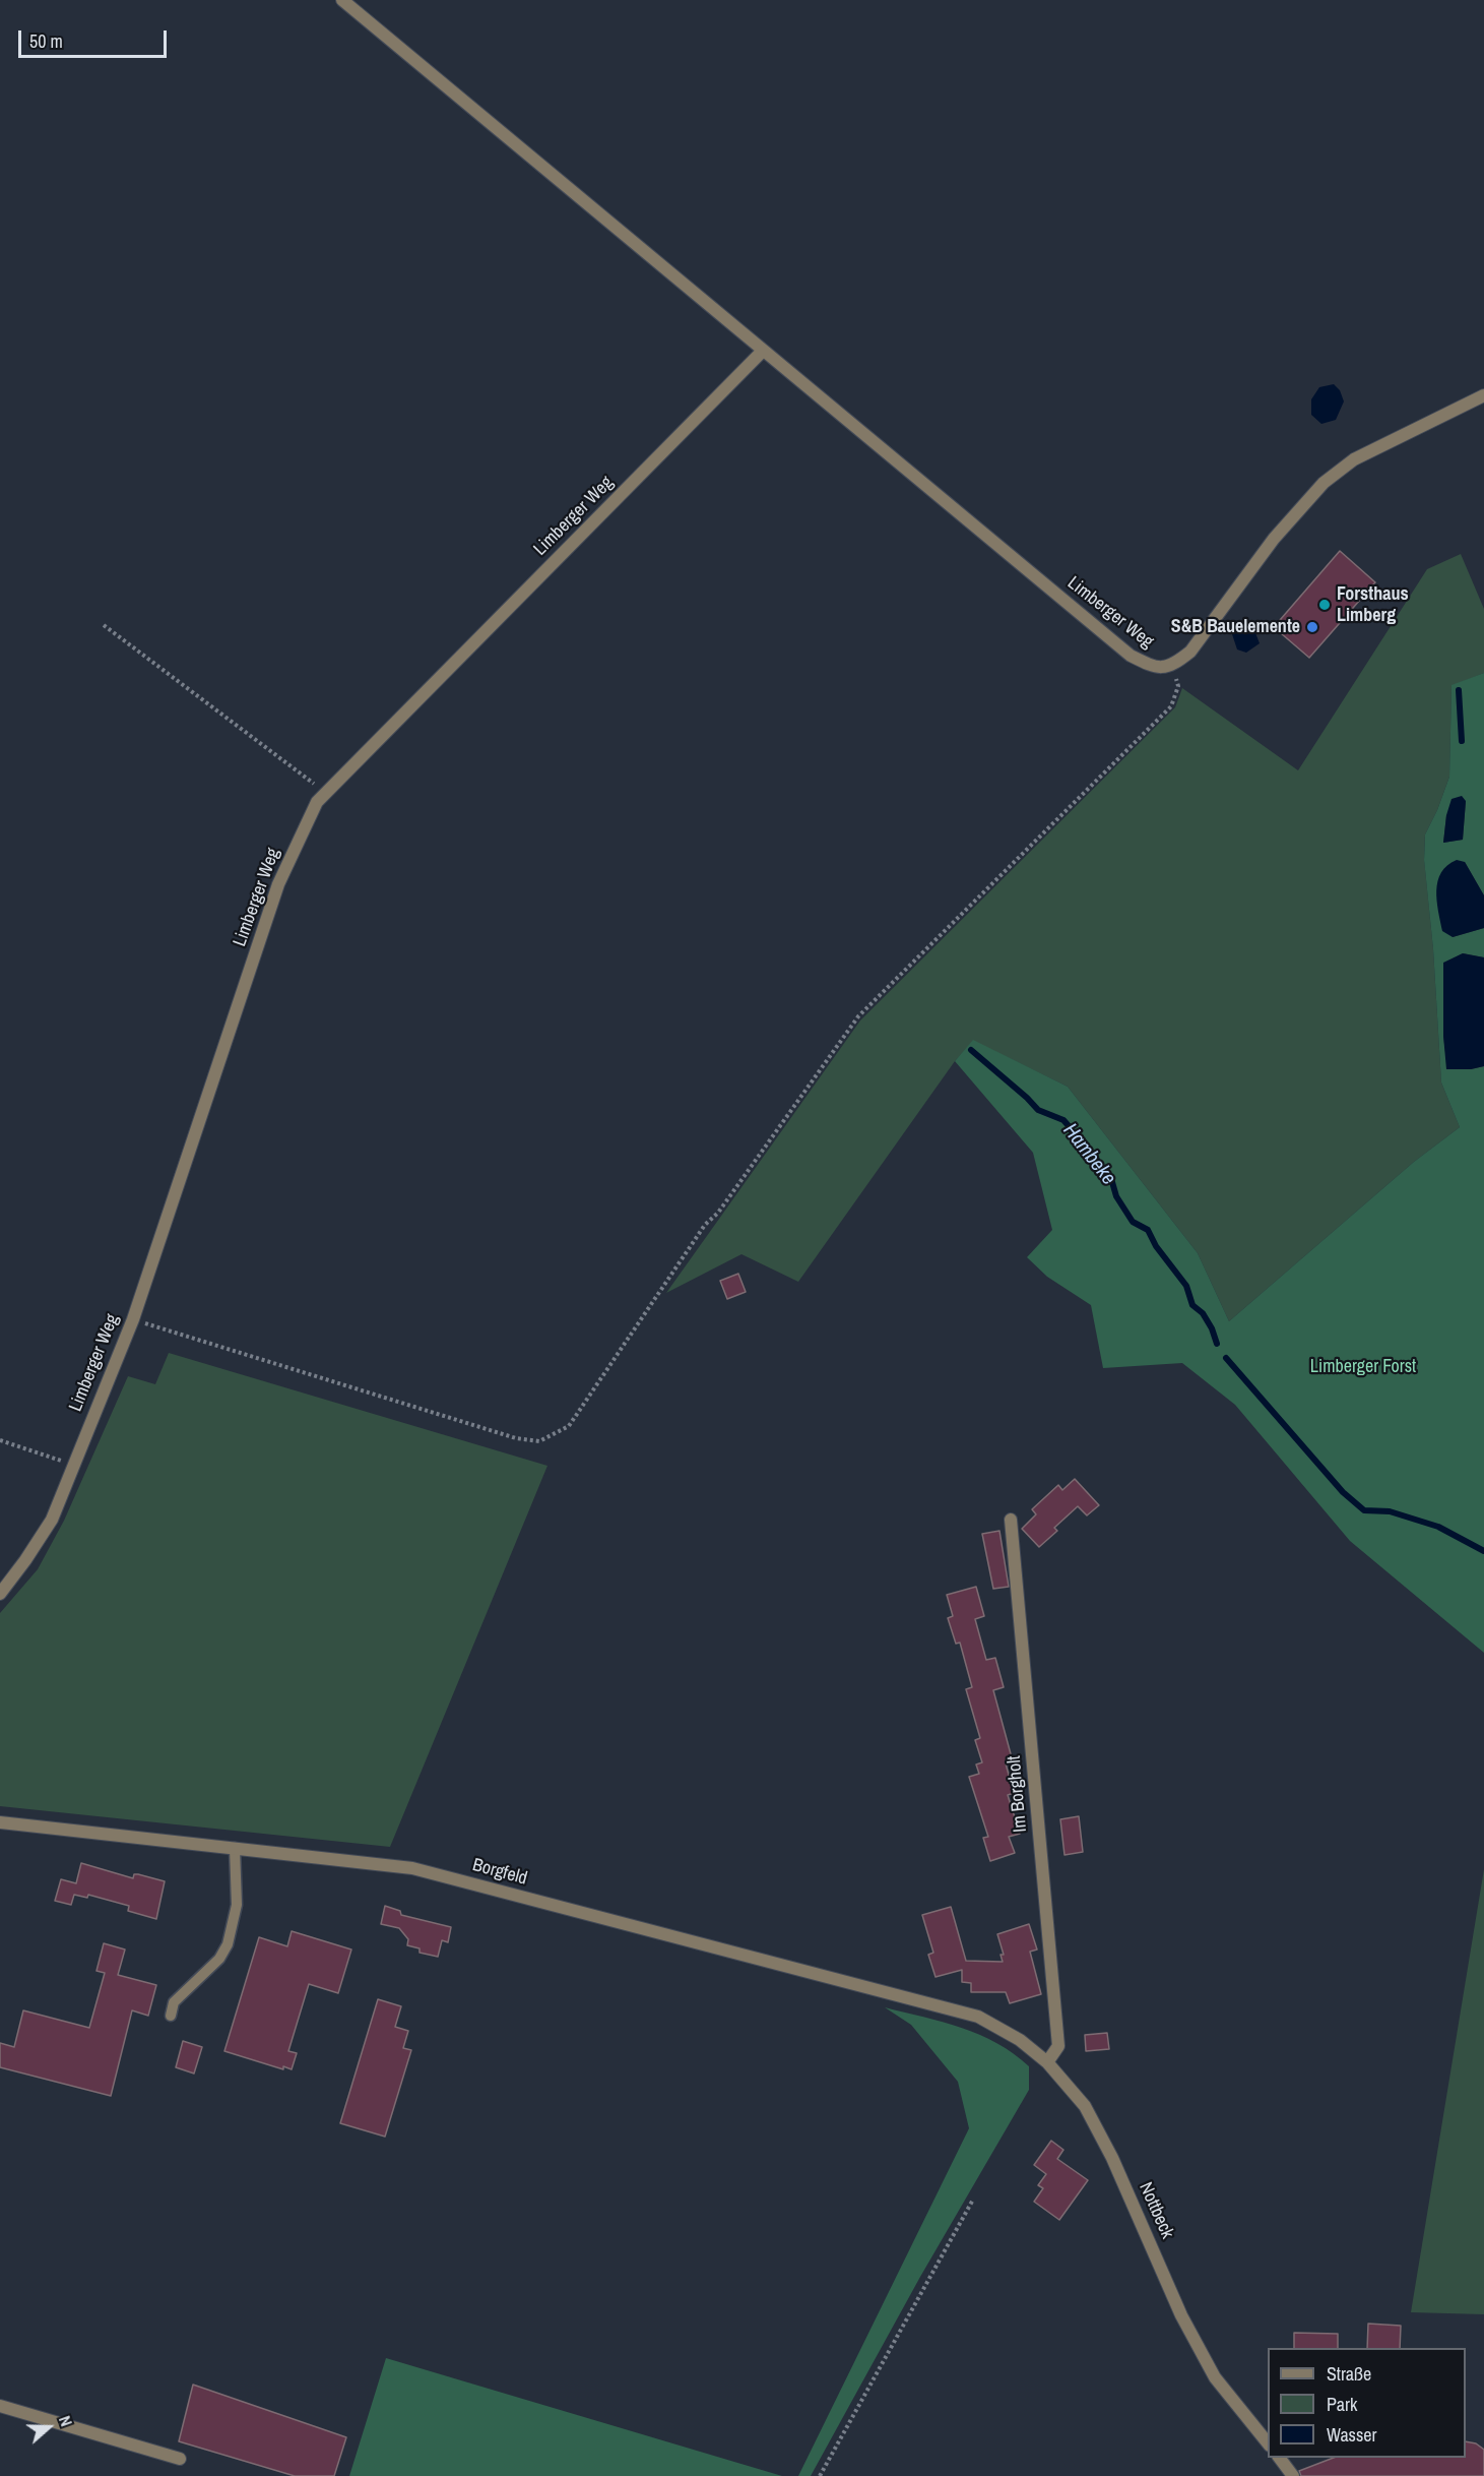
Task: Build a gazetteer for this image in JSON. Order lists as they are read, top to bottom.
{
  "streets": {
    "street": [
      "Limberger Weg",
      "Im Borgholt",
      "Borgfeld",
      "Nottbeck"
    ]
  },
  "crossings": [
    ["Im Borgholt", "Nottbeck"],
    ["Borgfeld", "Nottbeck"]
  ],
  "water": ["Hambeke"],
  "parks": ["Limberger Forst"],
  "places": ["Forsthaus Limberg", "S&B Bauelemente"],
  "legend": ["Straße", "Park", "Wasser"],
  "scale_bar": "50 m",
  "north": "right"
}
